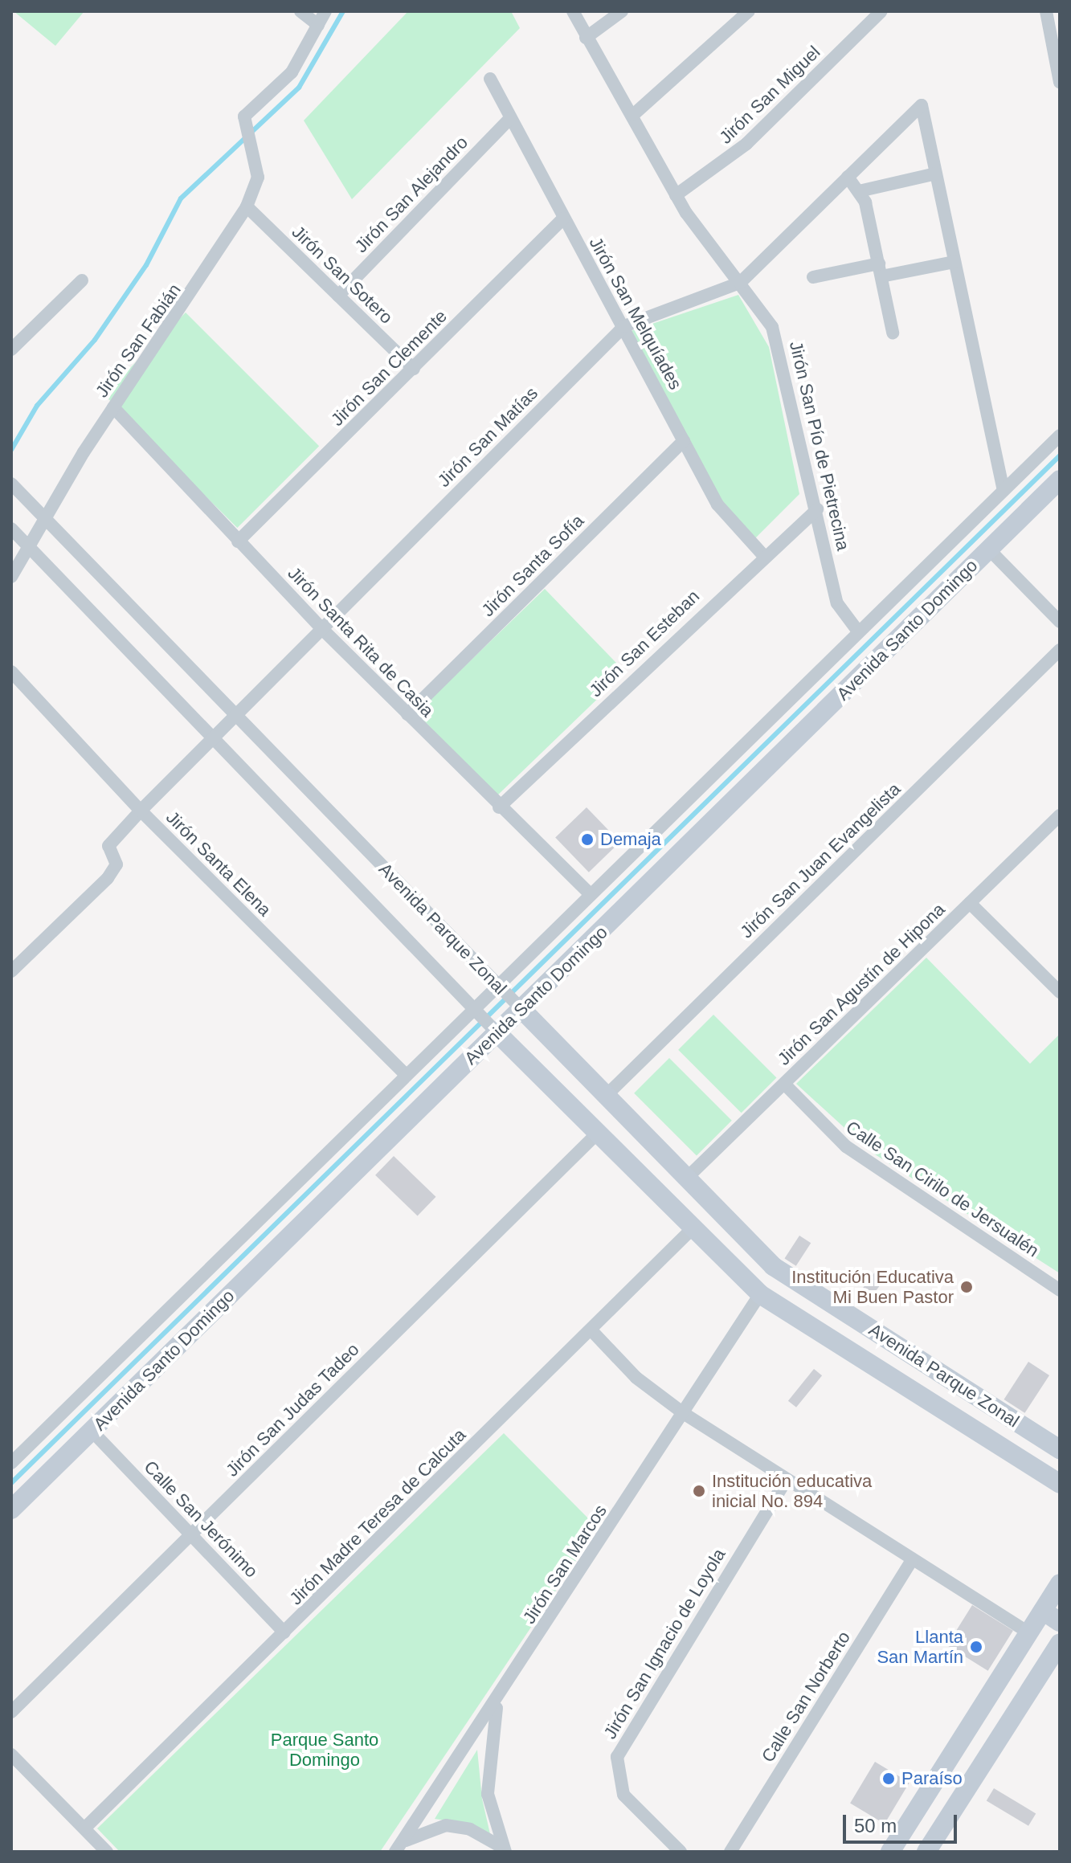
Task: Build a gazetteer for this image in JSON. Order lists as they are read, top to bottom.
{
  "streets": {
    "main road": ["Avenida Santo Domingo", "Avenida Parque Zonal"],
    "street": [
      "Jirón San Miguel",
      "Jirón San Alejandro",
      "Jirón San Sotero",
      "Jirón San Melquíades",
      "Jirón San Fabián",
      "Jirón San Clemente",
      "Jirón San Matías",
      "Jirón San Pío de Pietrecina",
      "Jirón Santa Sofía",
      "Jirón Santa Rita de Casia",
      "Jirón San Esteban",
      "Jirón San Juan Evangelista",
      "Jirón Santa Elena",
      "Jirón San Agustín de Hipona",
      "Calle San Cirilo de Jersualén",
      "Jirón San Judas Tadeo",
      "Jirón Madre Teresa de Calcuta",
      "Calle San Jerónimo",
      "Jirón San Marcos",
      "Jirón San Ignacio de Loyola",
      "Calle San Norberto"
    ]
  },
  "crossings": [
    ["Jirón San Miguel", "Jirón San Pío de Pietrecina"],
    ["Jirón San Alejandro", "Jirón San Sotero"],
    ["Jirón San Alejandro", "Jirón San Melquíades"],
    ["Jirón San Sotero", "Jirón San Fabián"],
    ["Jirón San Sotero", "Jirón San Clemente"],
    ["Jirón San Melquíades", "Jirón San Clemente"],
    ["Jirón San Melquíades", "Jirón San Matías"],
    ["Jirón San Melquíades", "Jirón Santa Sofía"],
    ["Jirón San Melquíades", "Jirón San Esteban"],
    ["Jirón San Fabián", "Jirón Santa Rita de Casia"],
    ["Jirón San Fabián", "Avenida Parque Zonal"],
    ["Jirón San Clemente", "Jirón Santa Rita de Casia"],
    ["Jirón San Matías", "Jirón San Pío de Pietrecina"],
    ["Jirón San Matías", "Jirón Santa Rita de Casia"],
    ["Jirón San Matías", "Jirón Santa Elena"],
    ["Jirón San Matías", "Avenida Parque Zonal"],
    ["Jirón San Pío de Pietrecina", "Avenida Santo Domingo"],
    ["Jirón San Pío de Pietrecina", "Jirón San Esteban"],
    ["Jirón Santa Sofía", "Jirón Santa Rita de Casia"],
    ["Avenida Santo Domingo", "Jirón Santa Rita de Casia"],
    ["Avenida Santo Domingo", "Jirón Santa Elena"],
    ["Avenida Santo Domingo", "Avenida Parque Zonal"],
    ["Avenida Santo Domingo", "Calle San Jerónimo"],
    ["Jirón Santa Rita de Casia", "Jirón San Esteban"],
    ["Jirón San Juan Evangelista", "Avenida Parque Zonal"],
    ["Avenida Parque Zonal", "Jirón San Agustín de Hipona"],
    ["Avenida Parque Zonal", "Jirón San Judas Tadeo"],
    ["Avenida Parque Zonal", "Jirón Madre Teresa de Calcuta"],
    ["Avenida Parque Zonal", "Jirón San Marcos"],
    ["Jirón San Agustín de Hipona", "Calle San Cirilo de Jersualén"],
    ["Jirón San Judas Tadeo", "Calle San Jerónimo"],
    ["Jirón Madre Teresa de Calcuta", "Calle San Jerónimo"]
  ],
  "parks": ["Parque Santo Domingo"],
  "places": [
    "Demaja",
    "Institución Educativa Mi Buen Pastor",
    "Institución educativa inicial No. 894",
    "Llanta San Martín",
    "Paraíso"
  ],
  "scale_bar": "50 m"
}
